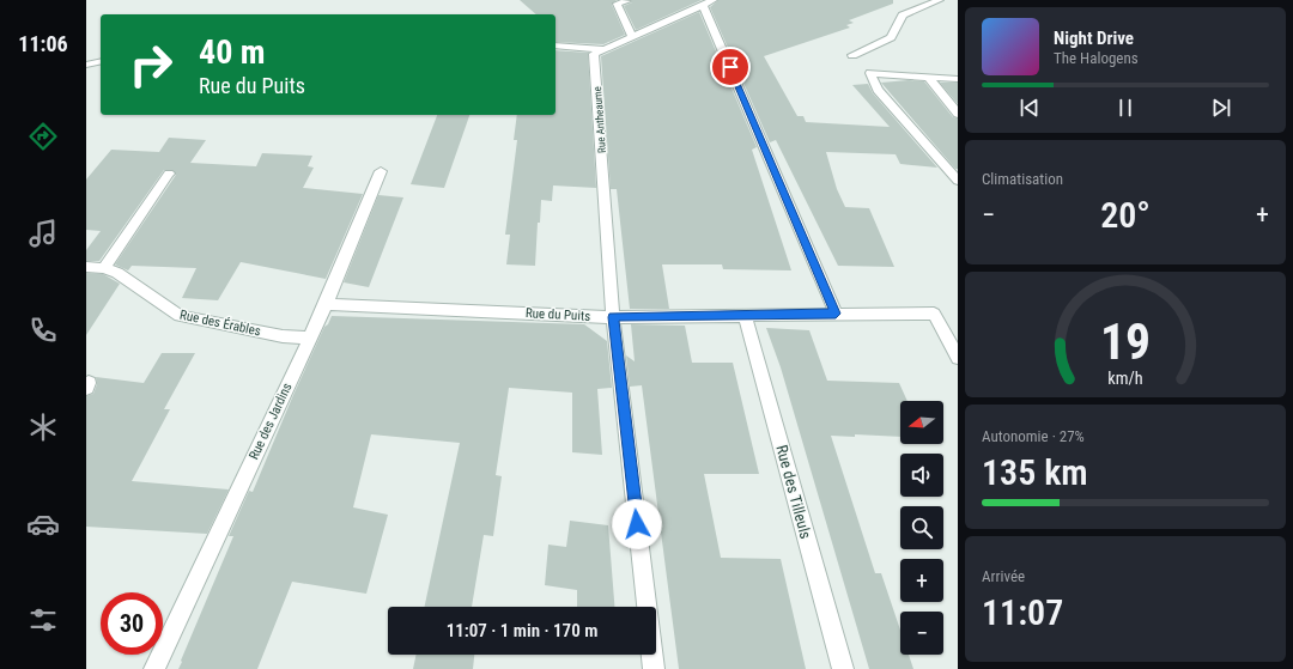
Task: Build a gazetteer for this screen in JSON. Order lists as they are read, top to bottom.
{
  "streets": {
    "street": [
      "Rue Antheaume",
      "Rue du Puits",
      "Rue des Érables",
      "Rue des Jardins",
      "Rue des Tilleuls"
    ]
  },
  "crossings": [
    ["Rue Antheaume", "Rue du Puits"],
    ["Rue du Puits", "Rue des Jardins"],
    ["Rue du Puits", "Rue des Tilleuls"],
    ["Rue des Érables", "Rue des Jardins"]
  ],
  "north": "left",
  "page": {
    "tabs": "11:06",
    "turn": ["40 m", "Rue du Puits"],
    "song": ["Night Drive", "The Halogens"],
    "tile": [
      "Climatisation",
      ["Autonomie · 27%", "135 km"],
      ["Arrivée", "11:07"]
    ],
    "heat": ["−", "20°", "+"],
    "map_buttons": ["+", "−"],
    "limit": "30",
    "trip": "11:07 · 1 min · 170 m",
    "gauge": ["19", "km/h"]
  }
}
